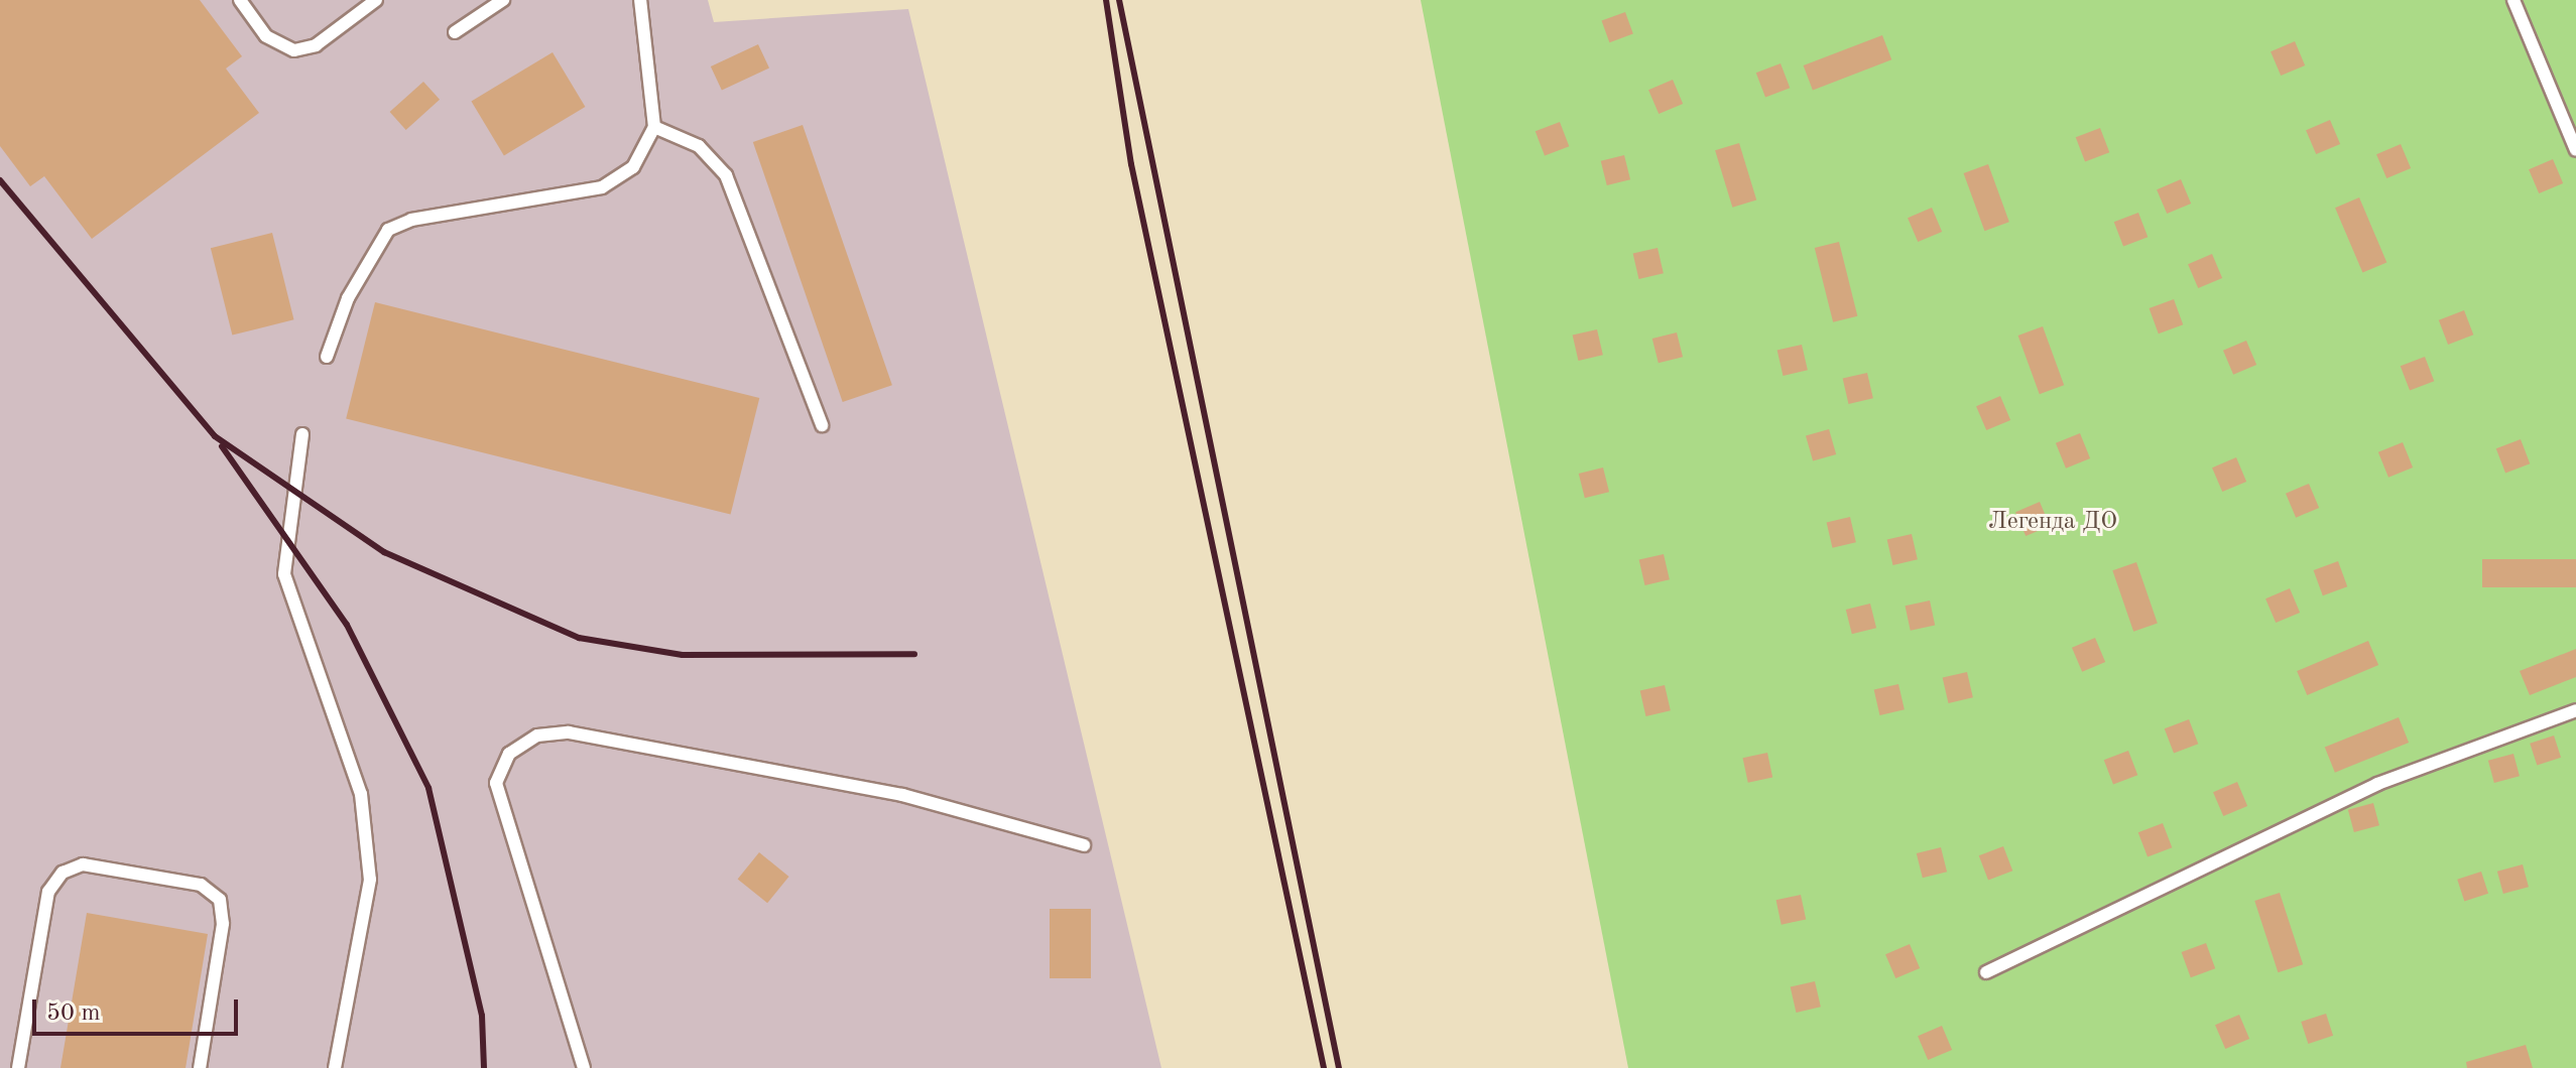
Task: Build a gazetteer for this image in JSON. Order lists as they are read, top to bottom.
{
  "parks": ["Легенда ДО"],
  "scale_bar": "50 m"
}
